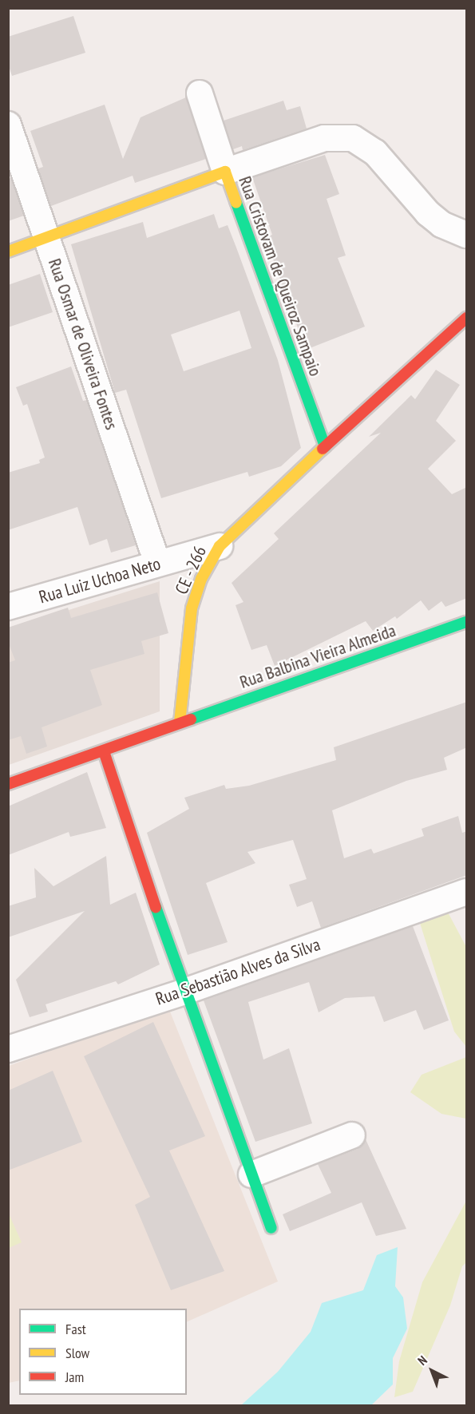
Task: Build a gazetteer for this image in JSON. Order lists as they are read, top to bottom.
{
  "streets": {
    "street": [
      "Rua Cristovam de Queiroz Sampaio",
      "Rua Osmar de Oliveira Fontes",
      "CE - 266",
      "Rua Luiz Uchoa Neto",
      "Rua Balbina Vieira Almeida",
      "Rua Sebastião Alves da Silva"
    ]
  },
  "crossings": [
    ["Rua Cristovam de Queiroz Sampaio", "Rua Osmar de Oliveira Fontes"],
    ["Rua Cristovam de Queiroz Sampaio", "CE - 266"],
    ["Rua Osmar de Oliveira Fontes", "Rua Luiz Uchoa Neto"],
    ["CE - 266", "Rua Luiz Uchoa Neto"],
    ["CE - 266", "Rua Balbina Vieira Almeida"]
  ],
  "legend": ["Fast", "Slow", "Jam"],
  "north": "top left"
}
